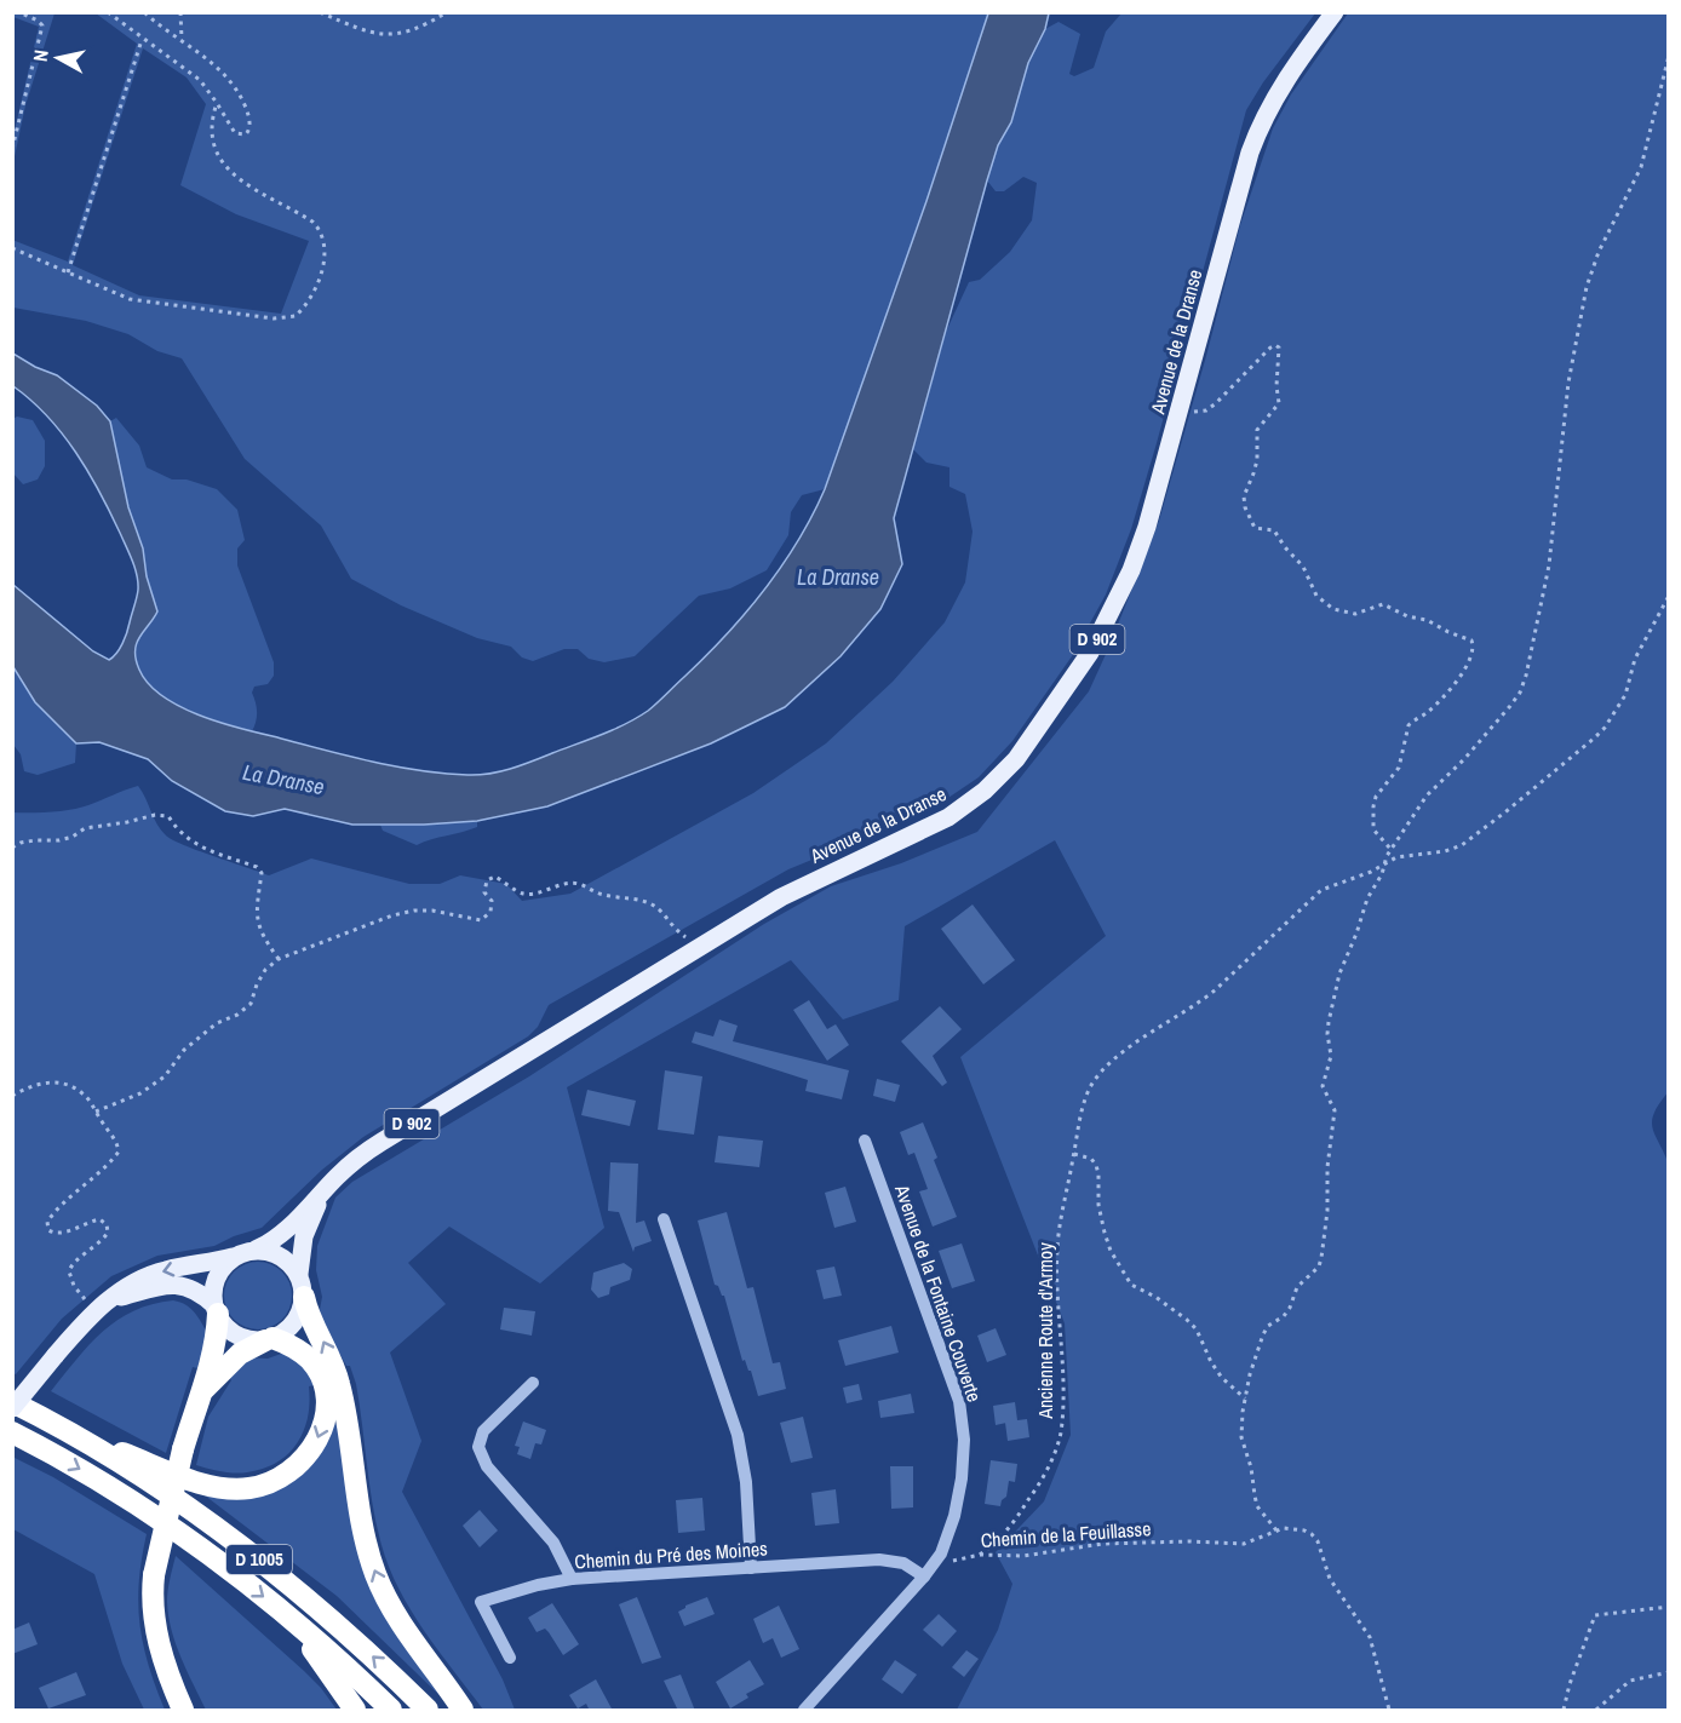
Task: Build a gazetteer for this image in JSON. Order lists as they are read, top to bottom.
{
  "streets": {
    "highway": ["D 1005"],
    "main road": ["Avenue de la Dranse", "D 902"],
    "street": ["Avenue de la Fontaine Couverte", "Chemin du Pré des Moines"],
    "path": ["Ancienne Route d'Armoy", "Chemin de la Feuillasse"]
  },
  "crossings": [
    ["Avenue de la Fontaine Couverte", "Chemin de la Feuillasse"],
    ["Avenue de la Fontaine Couverte", "Chemin du Pré des Moines"],
    ["Ancienne Route d'Armoy", "Chemin de la Feuillasse"],
    ["Chemin de la Feuillasse", "Chemin du Pré des Moines"]
  ],
  "water": ["La Dranse"],
  "north": "left"
}
